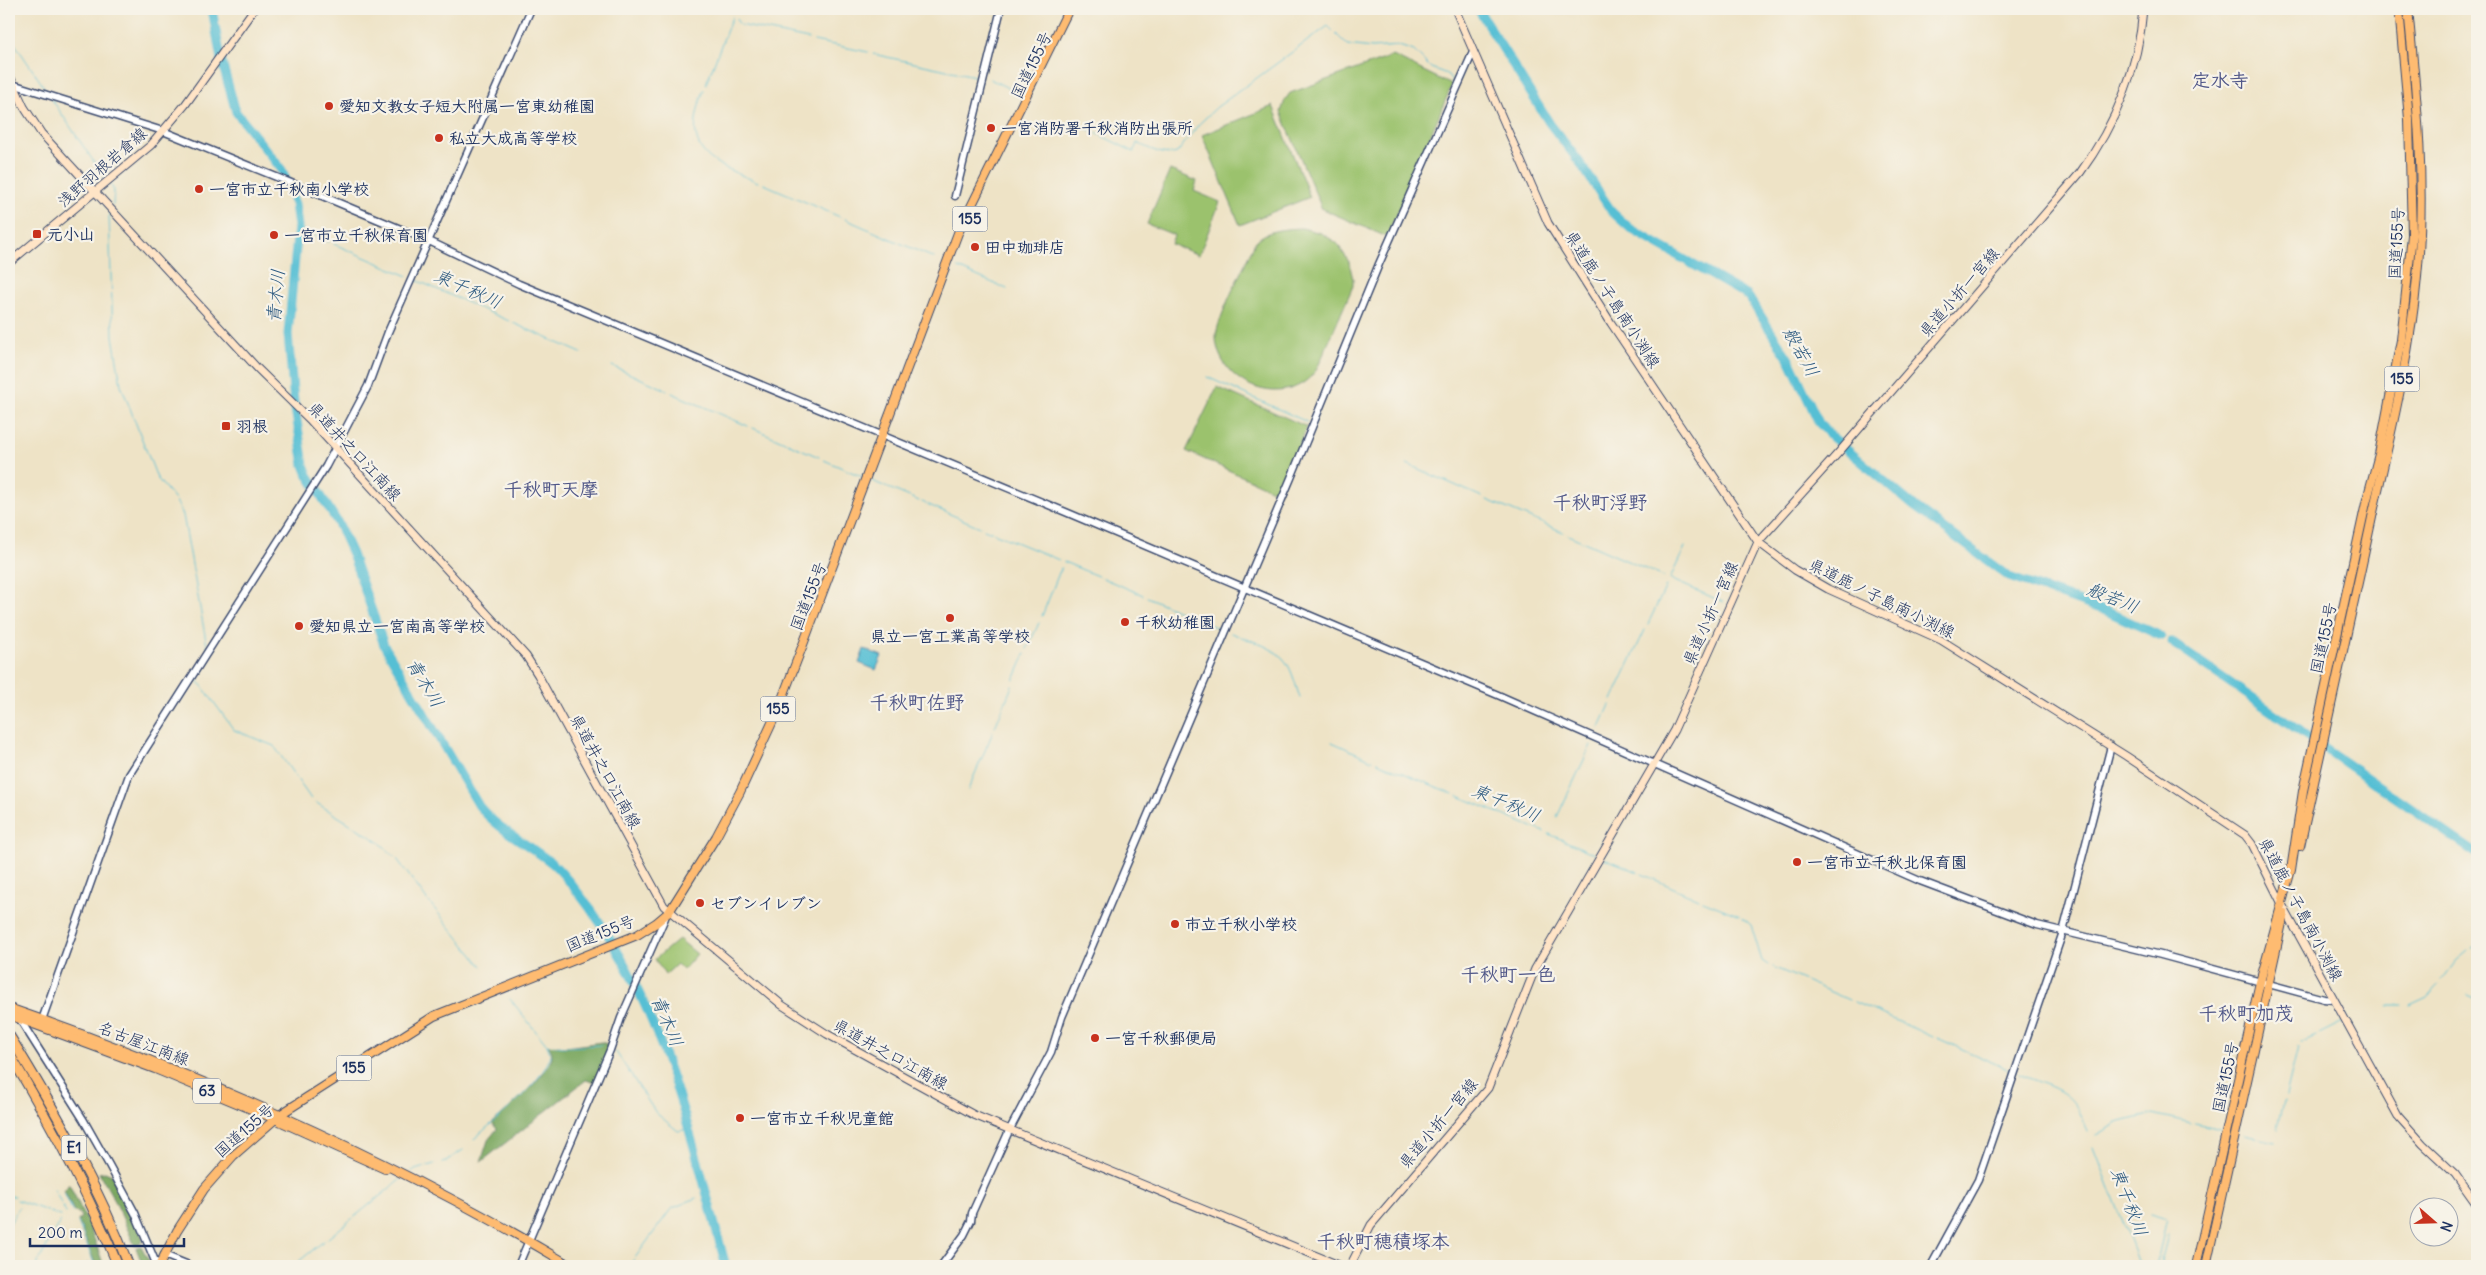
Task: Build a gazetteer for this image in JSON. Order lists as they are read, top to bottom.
{
  "streets": {
    "highway": ["E1"],
    "main road": [
      "国道155号",
      "浅野羽根岩倉線",
      "155",
      "県道小折一宮線",
      "県道鹿ノ子島南小渕線",
      "県道井之口江南線",
      "名古屋江南線",
      "63"
    ]
  },
  "crossings": [
    ["国道155号", "県道鹿ノ子島南小渕線"],
    ["国道155号", "県道井之口江南線"],
    ["国道155号", "名古屋江南線"],
    ["浅野羽根岩倉線", "県道井之口江南線"],
    ["県道小折一宮線", "県道鹿ノ子島南小渕線"]
  ],
  "districts": [
    "定水寺",
    "千秋町天摩",
    "千秋町浮野",
    "千秋町佐野",
    "千秋町一色",
    "千秋町加茂",
    "千秋町穂積塚本"
  ],
  "water": ["東千秋川", "青木川", "般若川"],
  "places": {
    "other": [
      "愛知文教女子短大附属一宮東幼稚園",
      "一宮消防署千秋消防出張所",
      "私立大成高等学校",
      "一宮市立千秋南小学校",
      "一宮市立千秋保育園",
      "田中珈琲店",
      "県立一宮工業高等学校",
      "千秋幼稚園",
      "愛知県立一宮南高等学校",
      "一宮市立千秋北保育園",
      "セブンイレブン",
      "市立千秋小学校",
      "一宮千秋郵便局",
      "一宮市立千秋児童館"
    ],
    "transit": ["元小山", "羽根"]
  },
  "scale_bar": "200 m",
  "north": "right"
}
